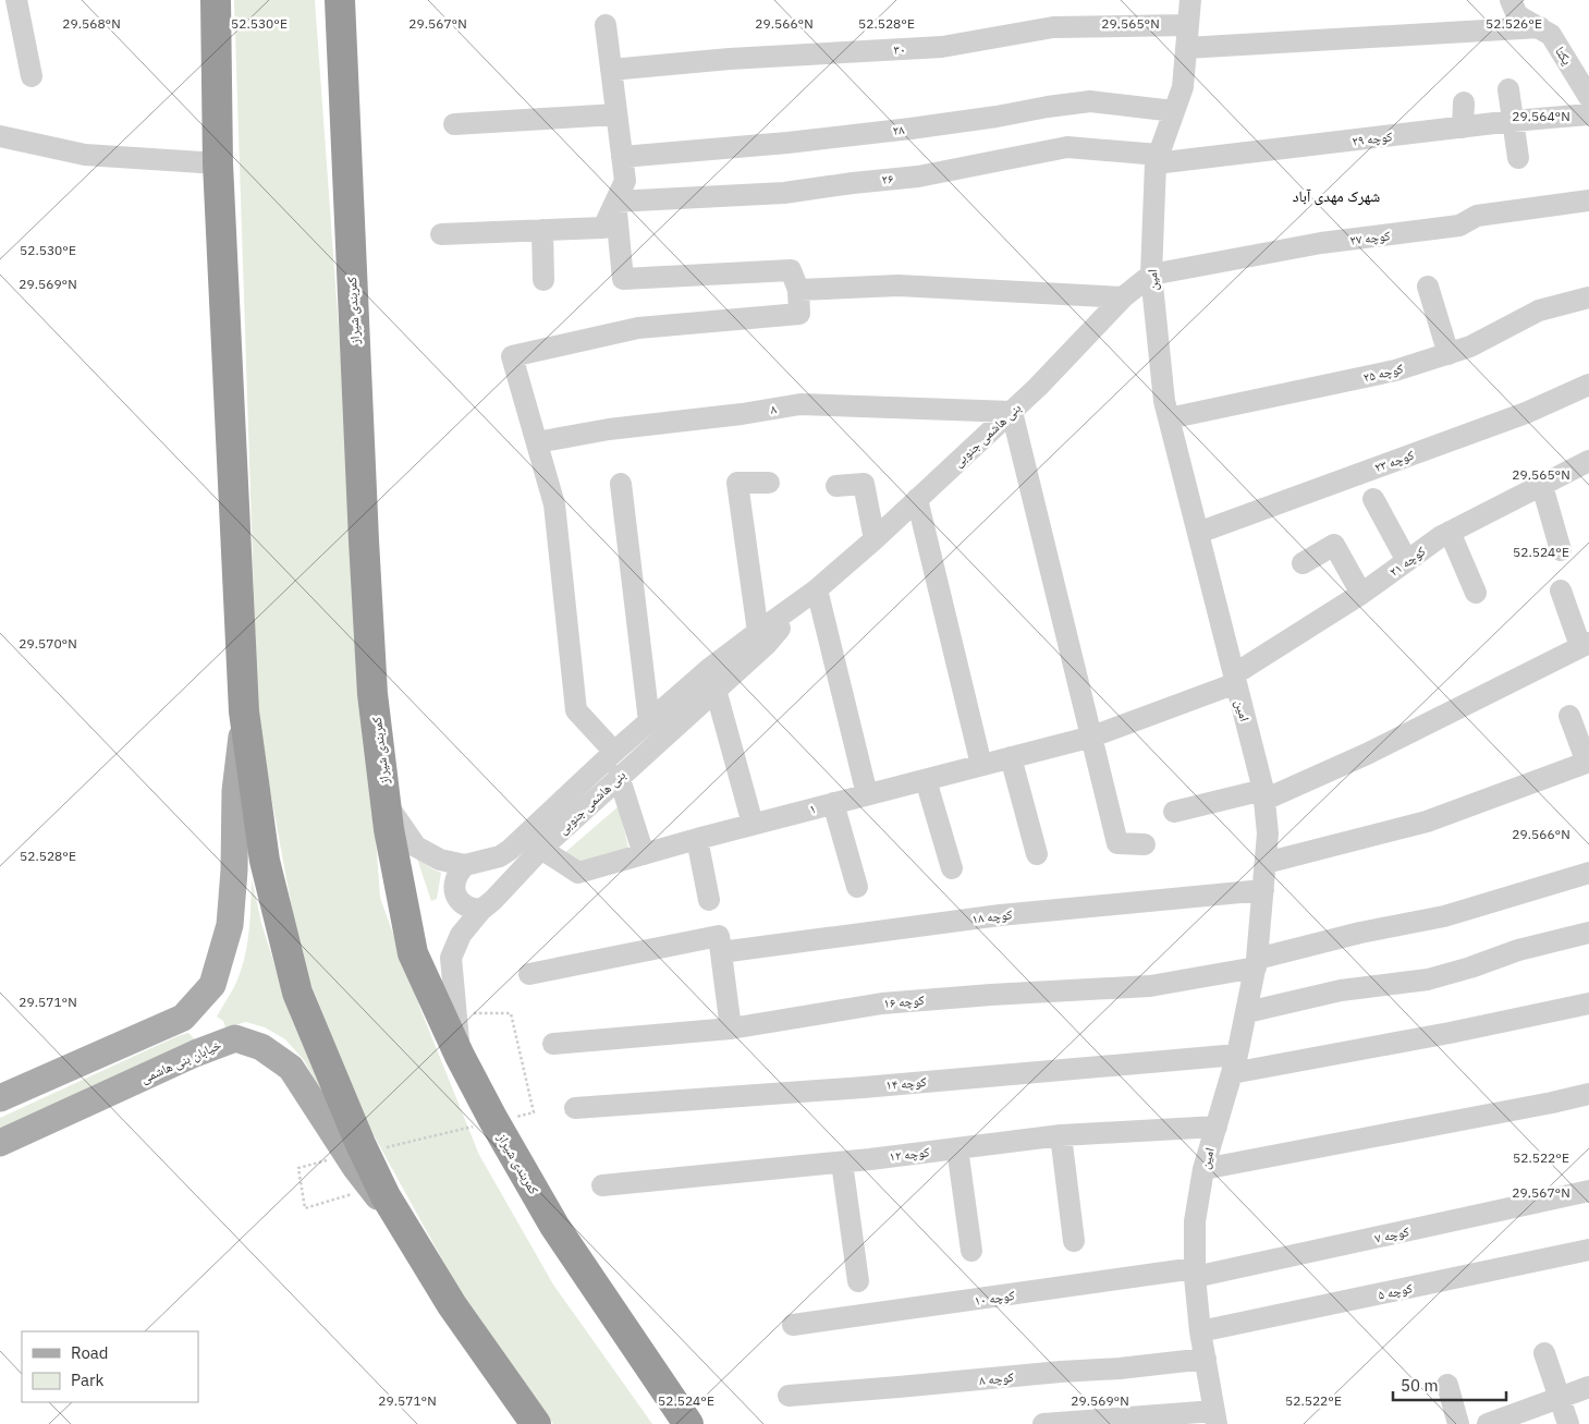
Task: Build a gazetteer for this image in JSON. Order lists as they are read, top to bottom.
{
  "streets": {
    "highway": ["کمربندی شیراز"],
    "main road": ["خیابان بنی هاشمی"],
    "street": [
      "۳۰",
      "یکتا",
      "۲۸",
      "کوچه ۲۹",
      "۲۶",
      "کوچه ۲۷",
      "امین",
      "کوچه ۲۵",
      "۸",
      "بنی هاشمی جنوبی",
      "کوچه ۲۳",
      "کوچه ۲۱",
      "۱",
      "کوچه ۱۸",
      "کوچه ۱۶",
      "کوچه ۱۴",
      "کوچه ۱۲",
      "کوچه ۷",
      "کوچه ۵",
      "کوچه ۱۰",
      "کوچه ۸"
    ]
  },
  "crossings": [
    ["۳۰", "امین"],
    ["۲۸", "امین"],
    ["کوچه ۲۹", "۲۶"],
    ["کوچه ۲۹", "امین"],
    ["۲۶", "امین"],
    ["کوچه ۲۷", "امین"],
    ["کوچه ۲۷", "بنی هاشمی جنوبی"],
    ["امین", "کوچه ۲۵"],
    ["امین", "بنی هاشمی جنوبی"],
    ["امین", "کوچه ۲۳"],
    ["امین", "کوچه ۲۱"],
    ["امین", "کوچه ۱۸"],
    ["امین", "کوچه ۱۶"],
    ["امین", "کوچه ۱۴"],
    ["امین", "کوچه ۱۲"],
    ["امین", "کوچه ۷"],
    ["امین", "کوچه ۵"],
    ["امین", "کوچه ۱۰"],
    ["امین", "کوچه ۸"],
    ["کمربندی شیراز", "بنی هاشمی جنوبی"],
    ["۸", "بنی هاشمی جنوبی"],
    ["بنی هاشمی جنوبی", "۱"],
    ["کوچه ۲۱", "۱"],
    ["کوچه ۷", "کوچه ۱۰"]
  ],
  "districts": ["شهرک مهدی آباد"],
  "legend": ["Road", "Park"],
  "scale_bar": "50 m",
  "coordinates": [
    "52.530°E",
    "52.528°E",
    "52.526°E",
    "29.568°N",
    "29.567°N",
    "29.566°N",
    "29.565°N",
    "29.564°N",
    "29.569°N",
    "52.524°E",
    "29.570°N",
    "29.571°N",
    "52.522°E"
  ]
}
